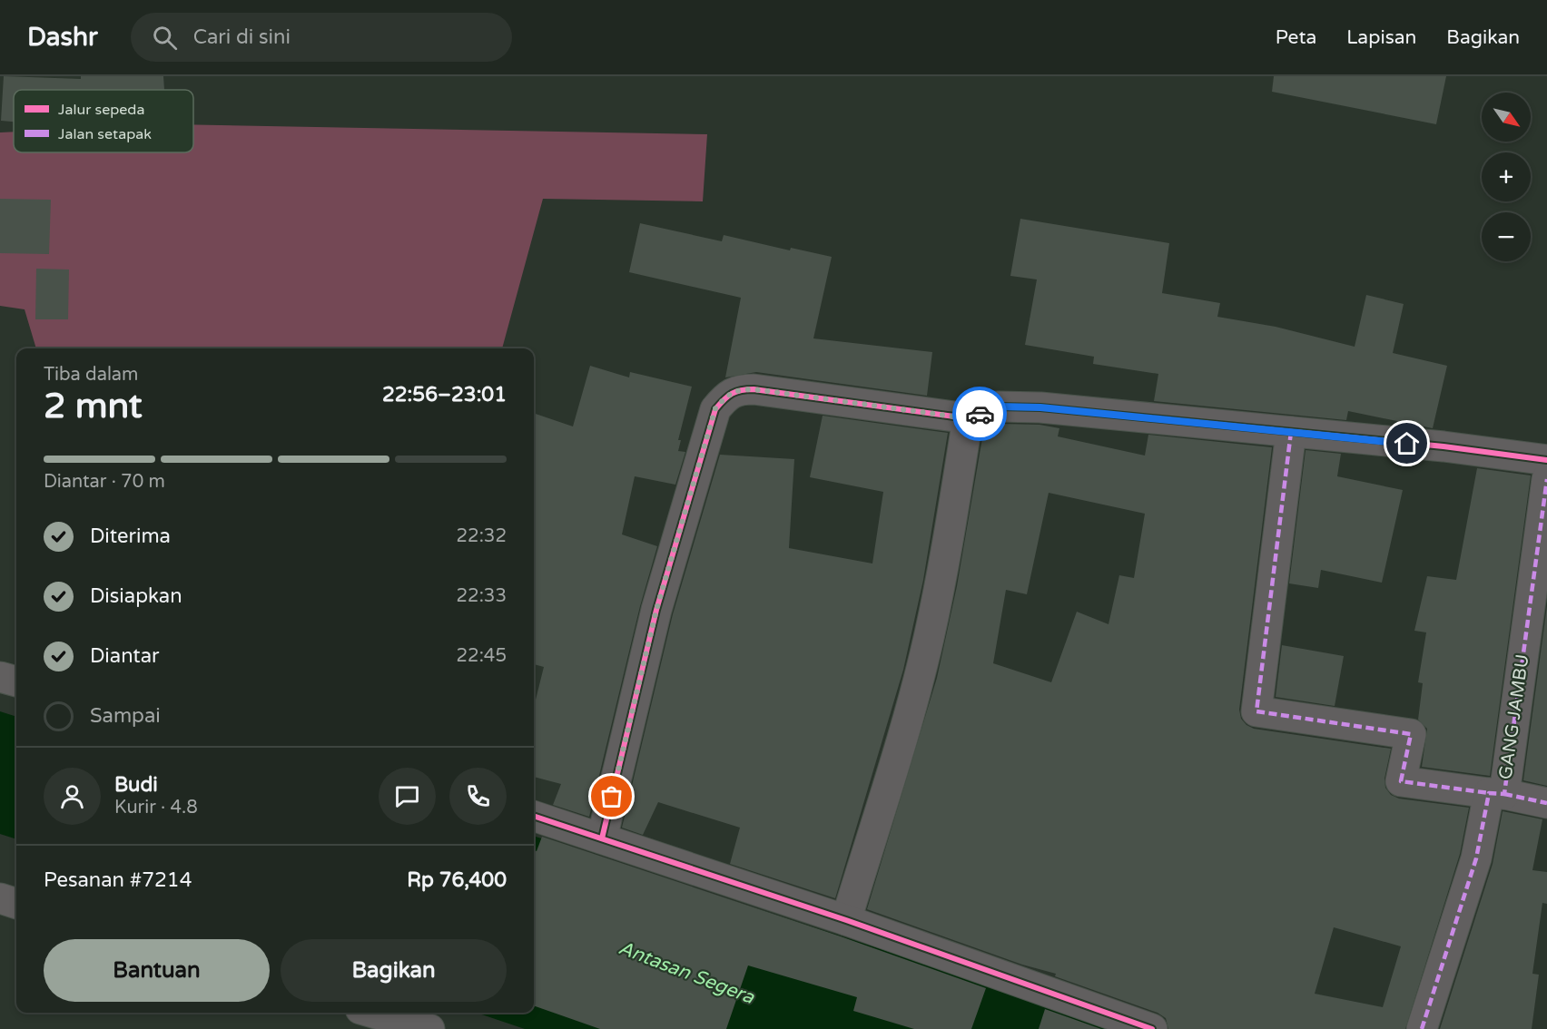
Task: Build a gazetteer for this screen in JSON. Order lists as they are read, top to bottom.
{
  "streets": {
    "street": ["GANG JAMBU"]
  },
  "water": ["Antasan Segera"],
  "legend": ["Jalur sepeda", "Jalan setapak"],
  "north": "bottom right",
  "page": {
    "header": "Dashr",
    "search": "Cari di sini",
    "nav": ["Peta", "Lapisan", "Bagikan"],
    "map_buttons": ["+", "−"],
    "heading": ["2 mnt", "Tiba dalam", "22:56–23:01"],
    "panel": [
      "Budi",
      "Kurir · 4.8",
      "Pesanan #7214",
      "Rp 76,400"
    ],
    "bar": "Diantar · 70 m",
    "list": [
      ["Diterima", "22:32"],
      ["Disiapkan", "22:33"],
      ["Diantar", "22:45"],
      "Sampai"
    ],
    "buttons": ["Bantuan", "Bagikan"]
  }
}
